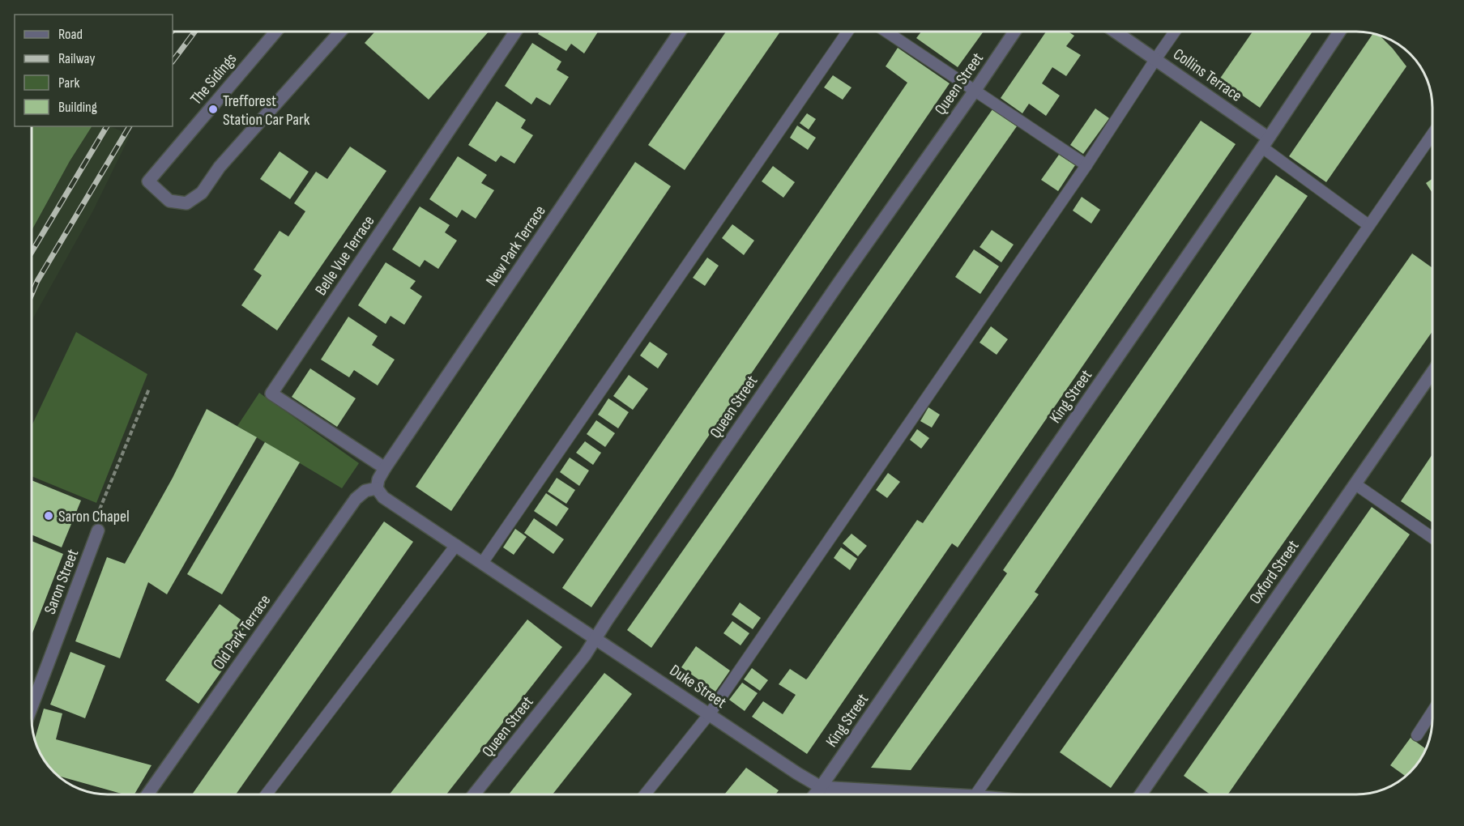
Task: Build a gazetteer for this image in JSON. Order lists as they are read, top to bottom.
{
  "streets": {
    "street": [
      "Collins Terrace",
      "The Sidings",
      "Queen Street",
      "New Park Terrace",
      "Belle Vue Terrace",
      "King Street",
      "Oxford Street",
      "Saron Street",
      "Old Park Terrace",
      "Duke Street"
    ]
  },
  "crossings": [
    ["Collins Terrace", "King Street"],
    ["Queen Street", "Duke Street"],
    ["New Park Terrace", "Belle Vue Terrace"],
    ["New Park Terrace", "Old Park Terrace"],
    ["New Park Terrace", "Duke Street"],
    ["King Street", "Duke Street"],
    ["Old Park Terrace", "Duke Street"]
  ],
  "places": ["Trefforest Station Car Park", "Saron Chapel"],
  "legend": [
    "Road",
    "Railway",
    "Park",
    "Building"
  ]
}
